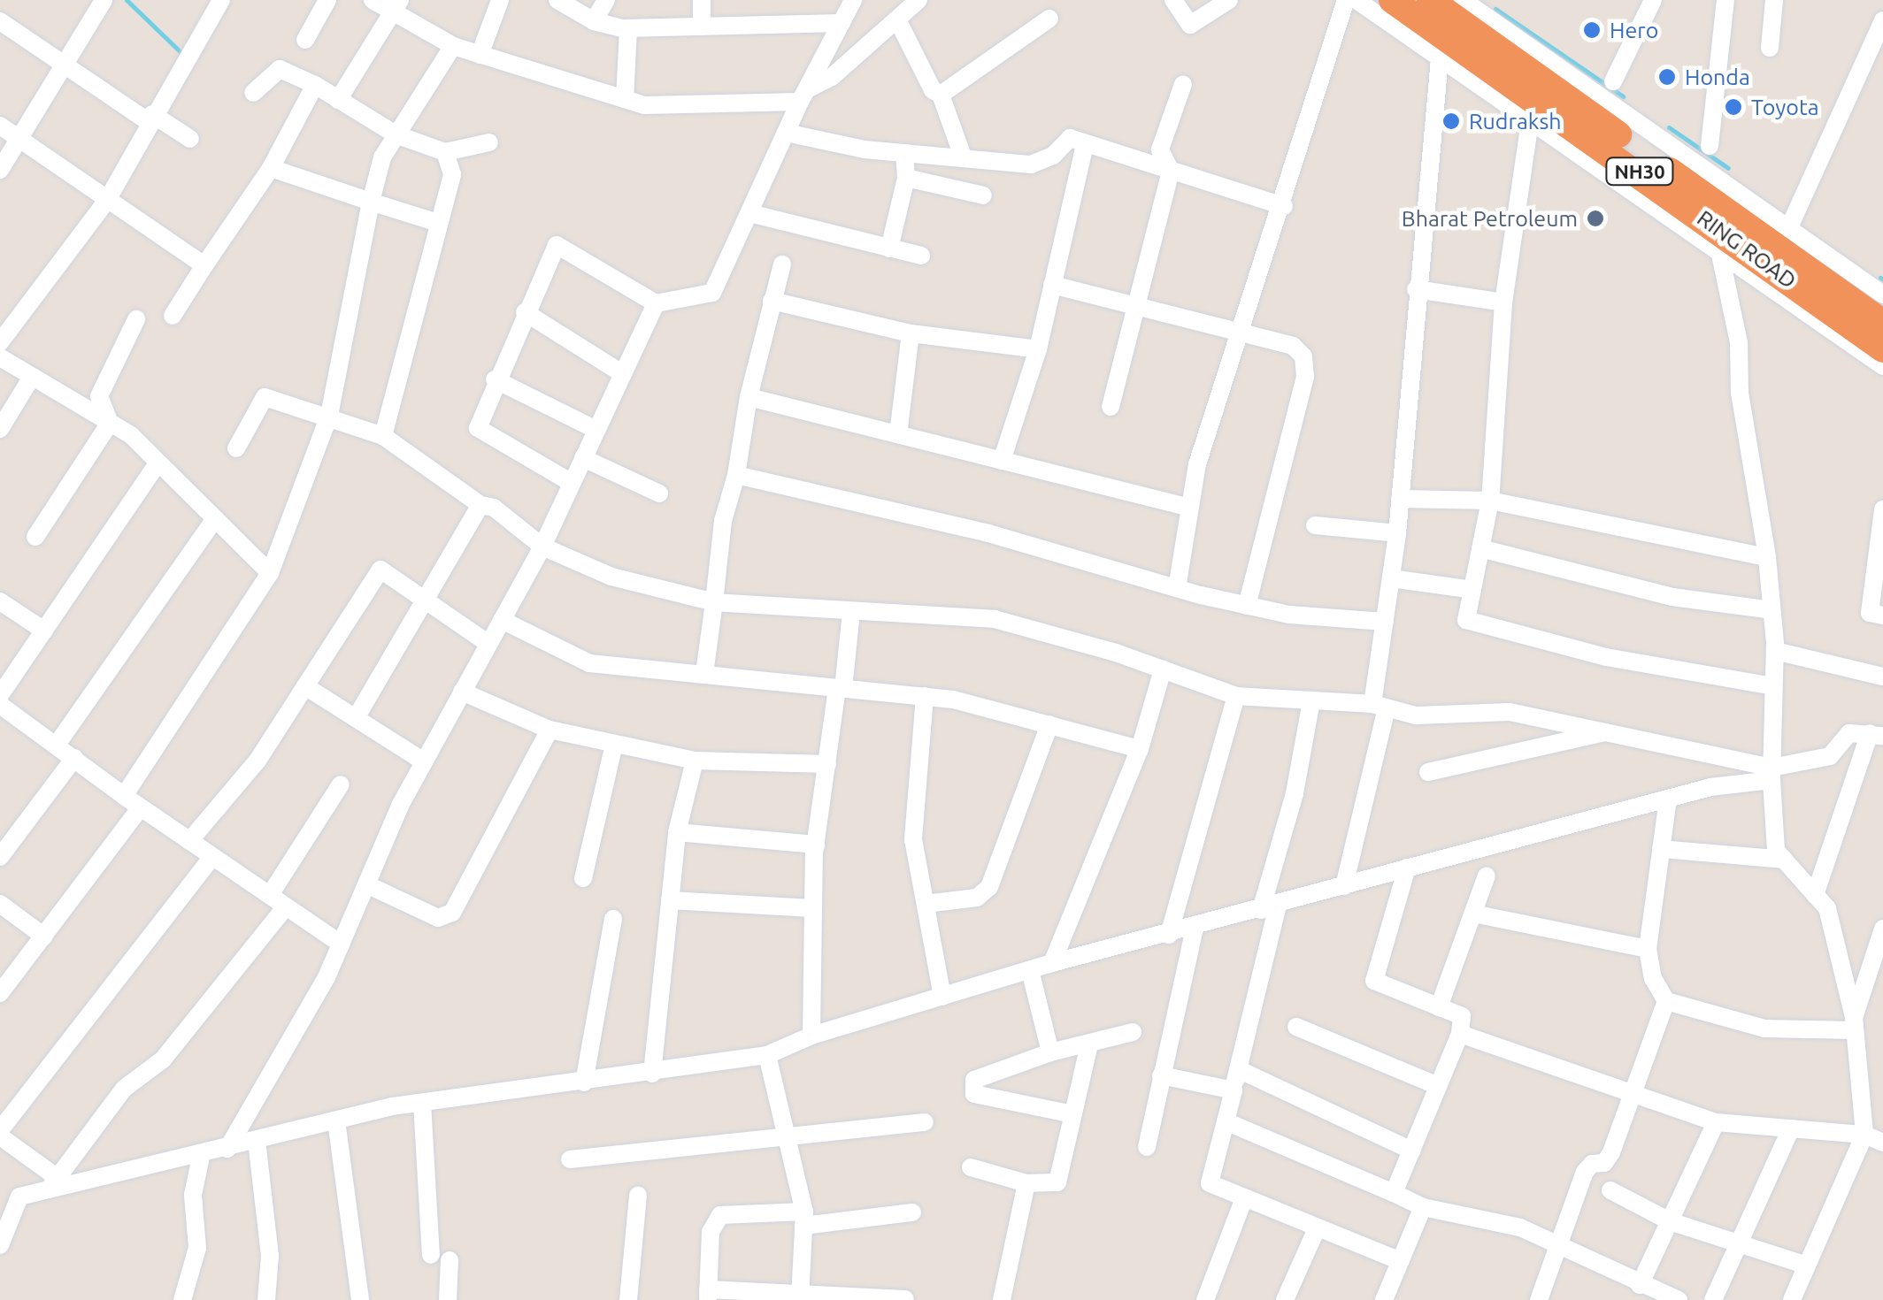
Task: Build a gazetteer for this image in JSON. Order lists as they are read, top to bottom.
{
  "streets": {
    "highway": ["NH30", "RING ROAD"]
  },
  "places": [
    "Hero",
    "Honda",
    "Toyota",
    "Rudraksh",
    "Bharat Petroleum"
  ]
}
